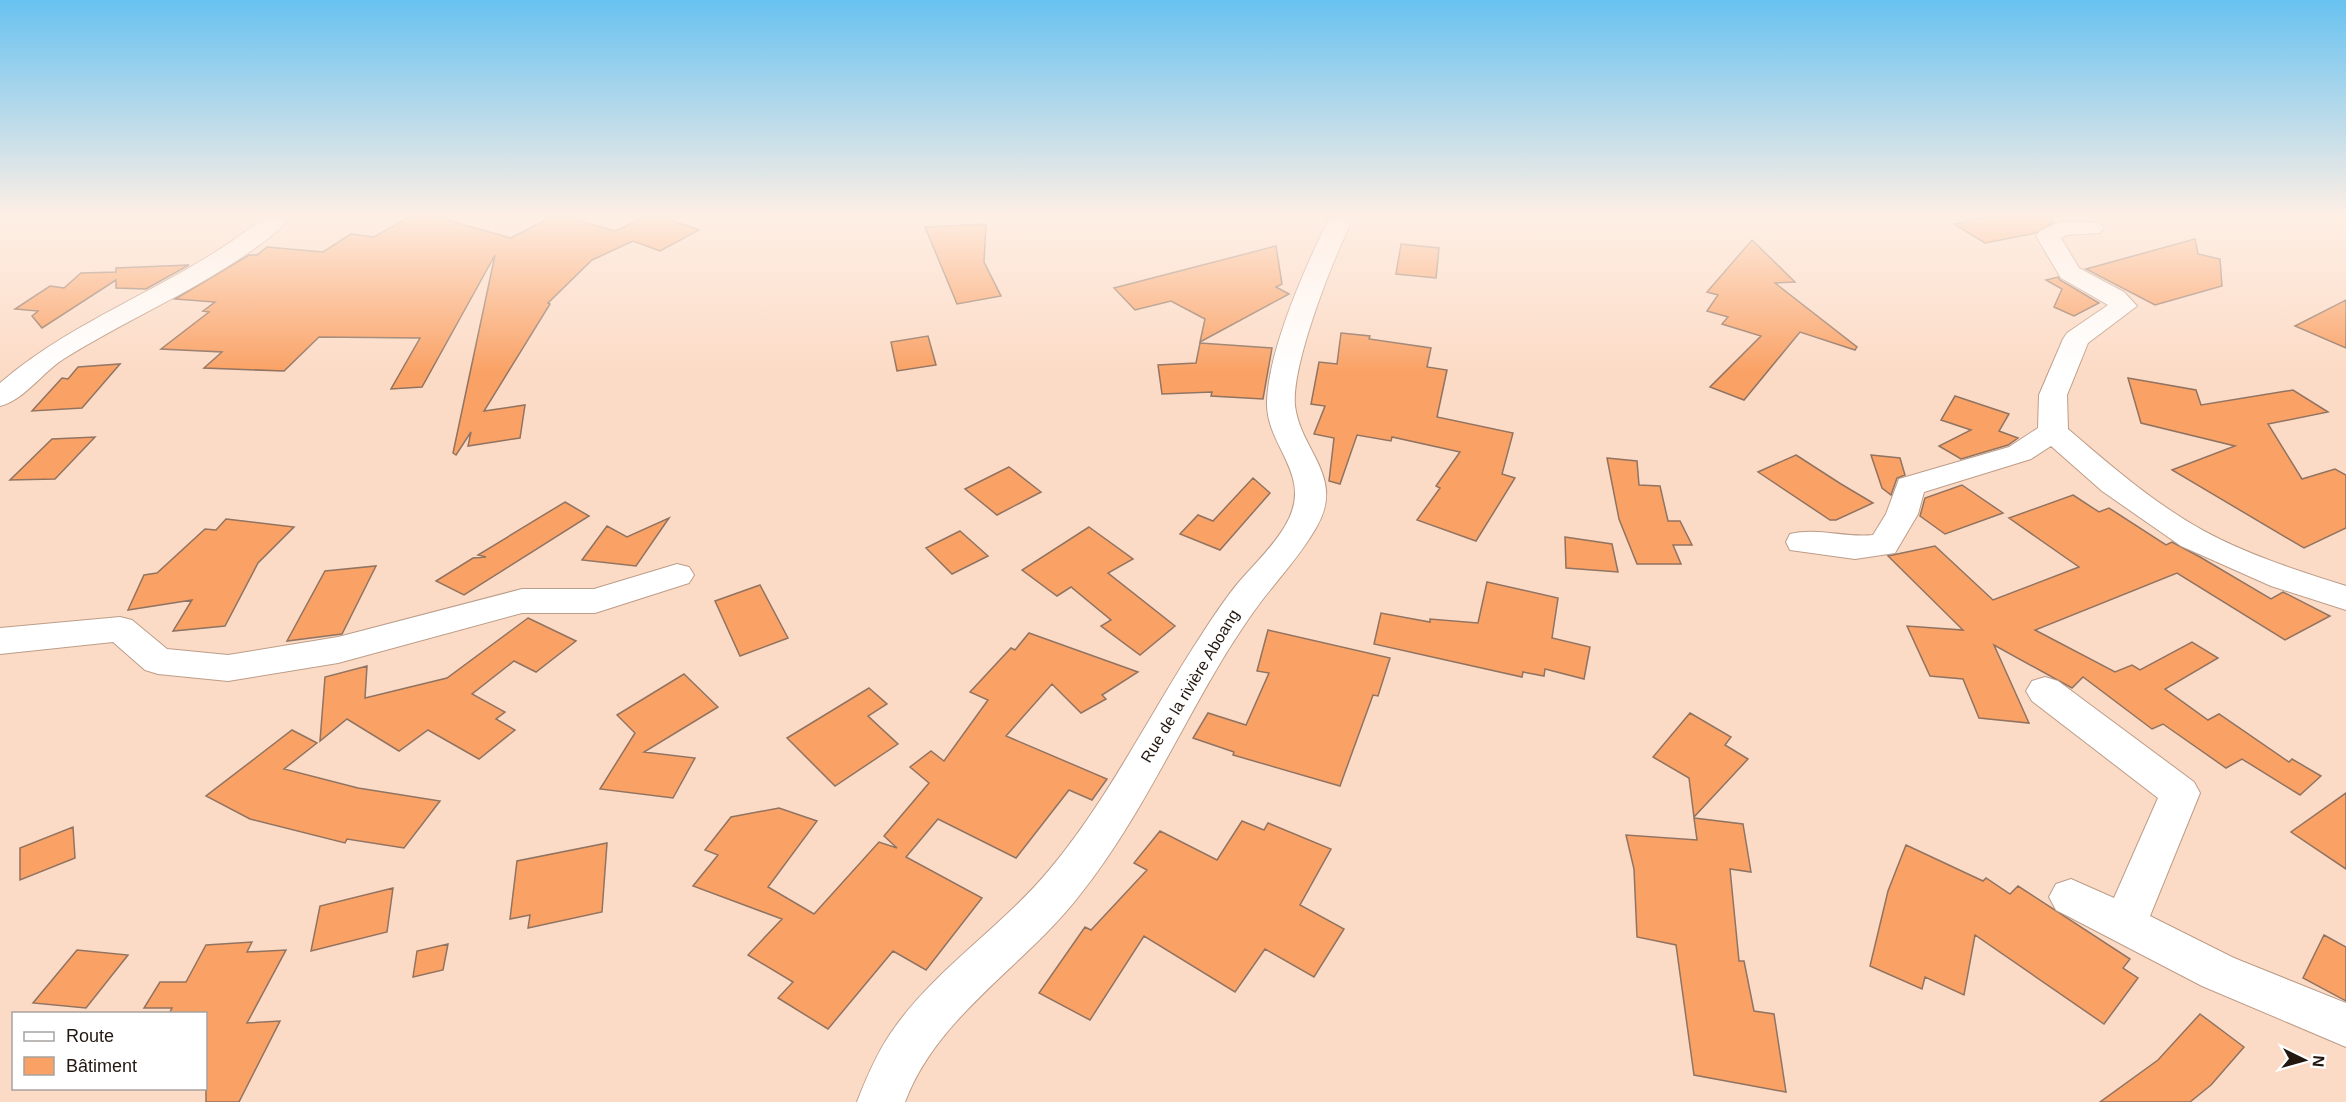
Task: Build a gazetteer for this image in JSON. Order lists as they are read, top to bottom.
{
  "streets": {
    "street": ["Rue de la rivière Aboang"]
  },
  "legend": ["Route", "Bâtiment"],
  "north": "right"
}
